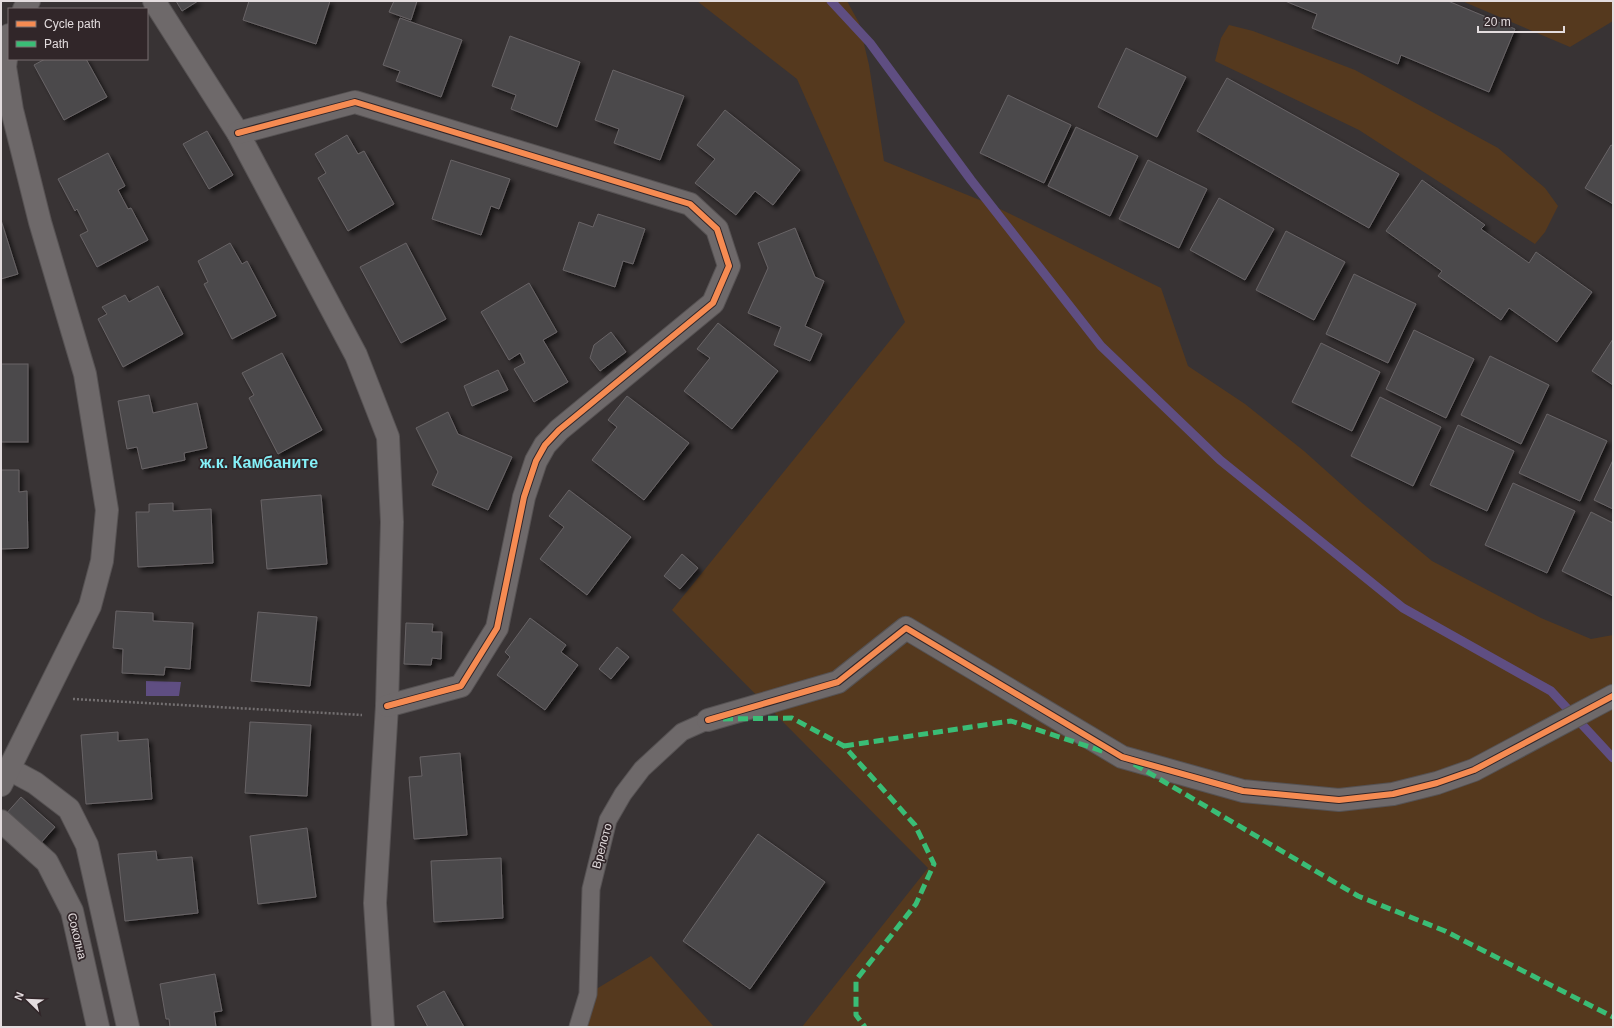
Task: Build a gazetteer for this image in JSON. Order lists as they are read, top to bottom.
{
  "streets": {
    "street": ["Соколна"],
    "lane": ["Врелото"]
  },
  "districts": ["ж.к. Камбаните"],
  "legend": ["Cycle path", "Path"],
  "scale_bar": "20 m",
  "north": "top left"
}
